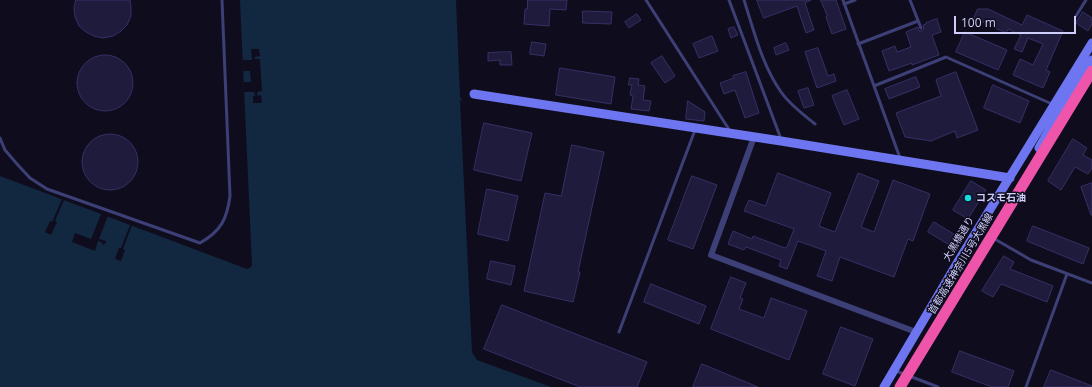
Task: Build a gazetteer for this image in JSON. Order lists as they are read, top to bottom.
{
  "streets": {
    "highway": ["首都高速神奈川5号大黒線"],
    "street": ["大黒橋通り"]
  },
  "places": ["コスモ石油"],
  "scale_bar": "100 m"
}
